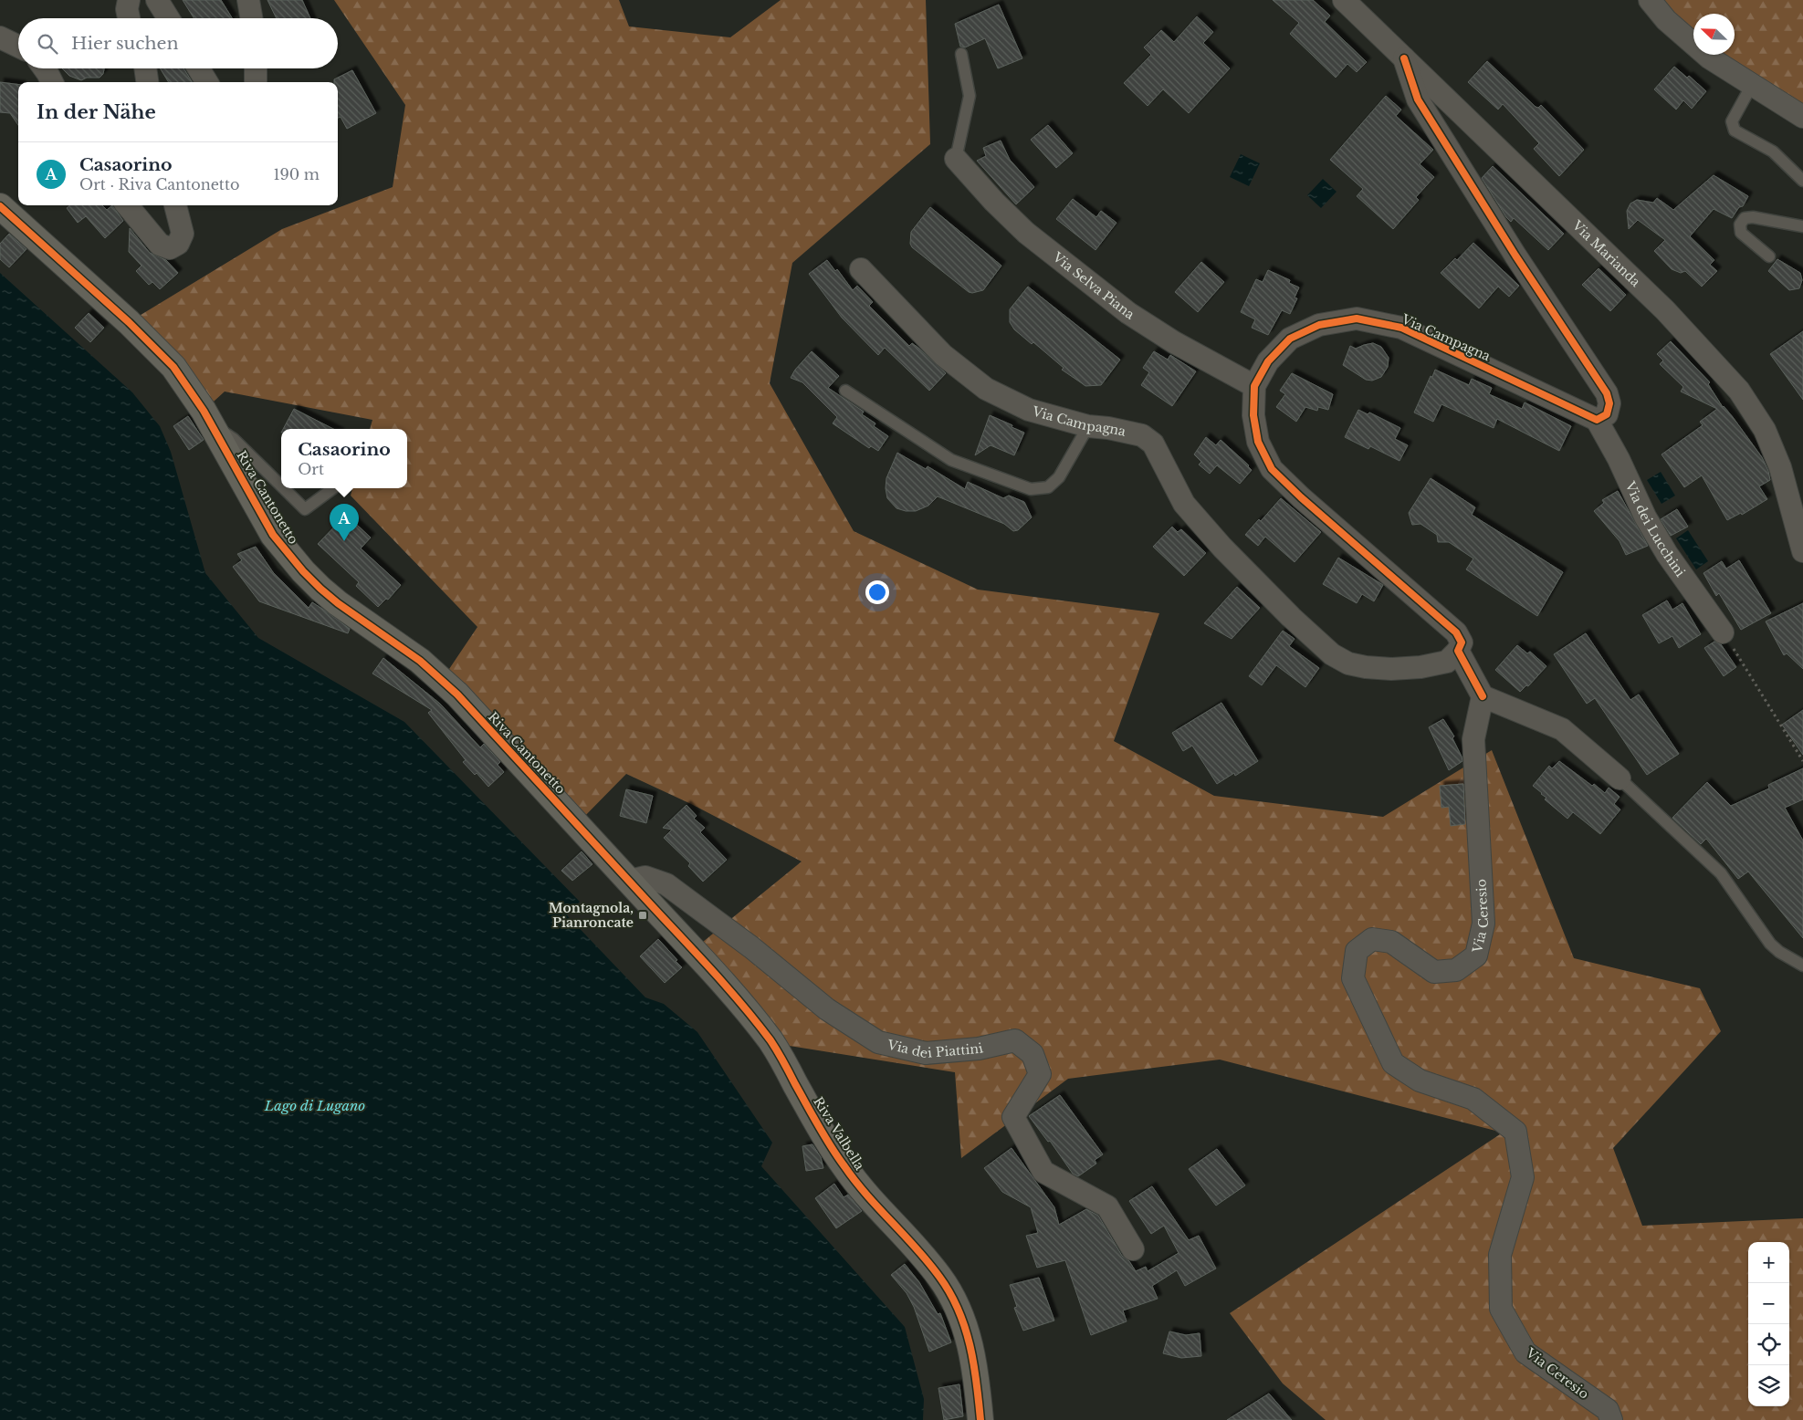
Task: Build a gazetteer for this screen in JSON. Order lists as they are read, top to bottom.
{
  "streets": {
    "main road": ["Riva Cantonetto", "Riva Valbella"],
    "street": [
      "Via Marianda",
      "Via Selva Piana",
      "Via Campagna",
      "Via dei Lucchini",
      "Via Ceresio",
      "Via dei Piattini"
    ]
  },
  "crossings": [
    ["Via Selva Piana", "Via Campagna"],
    ["Via Campagna", "Via dei Lucchini"],
    ["Via Campagna", "Via Ceresio"],
    ["Riva Cantonetto", "Via dei Piattini"],
    ["Riva Cantonetto", "Riva Valbella"],
    ["Via dei Piattini", "Riva Valbella"]
  ],
  "water": ["Lago di Lugano"],
  "places": {
    "transit": ["Montagnola, Pianroncate"]
  },
  "north": "top left",
  "page": {
    "search": "Hier suchen",
    "heading": "In der Nähe",
    "list": [
      {
        "mark": "A",
        "name": "Casaorino",
        "note": "Ort · Riva Cantonetto",
        "value": "190 m"
      }
    ],
    "popup": ["Casaorino", "Ort"],
    "pins": "A",
    "map_buttons": ["+", "−"]
  }
}
